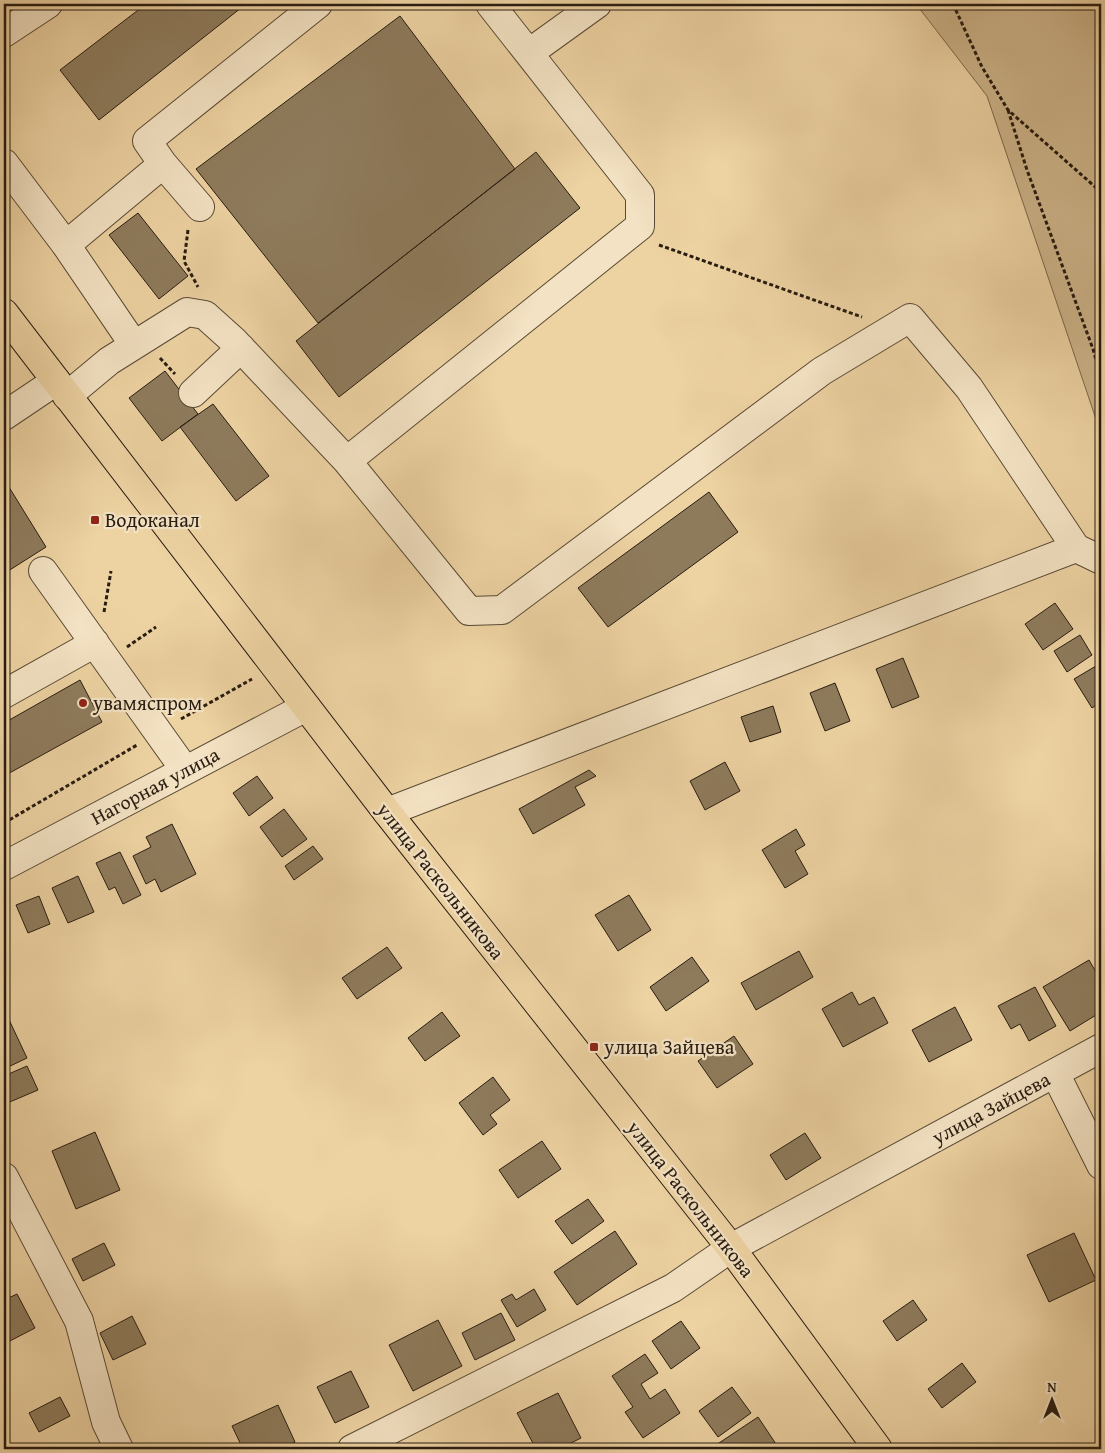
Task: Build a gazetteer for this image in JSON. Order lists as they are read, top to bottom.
{
  "streets": {
    "main road": ["улица Раскольникова"],
    "street": ["Нагорная улица", "улица Зайцева"]
  },
  "crossings": [
    ["Нагорная улица", "улица Раскольникова"],
    ["улица Раскольникова", "улица Зайцева"]
  ],
  "places": {
    "transit": ["Водоканал", "улица Зайцева"],
    "other": ["увамяспром"]
  },
  "north": "top"
}
